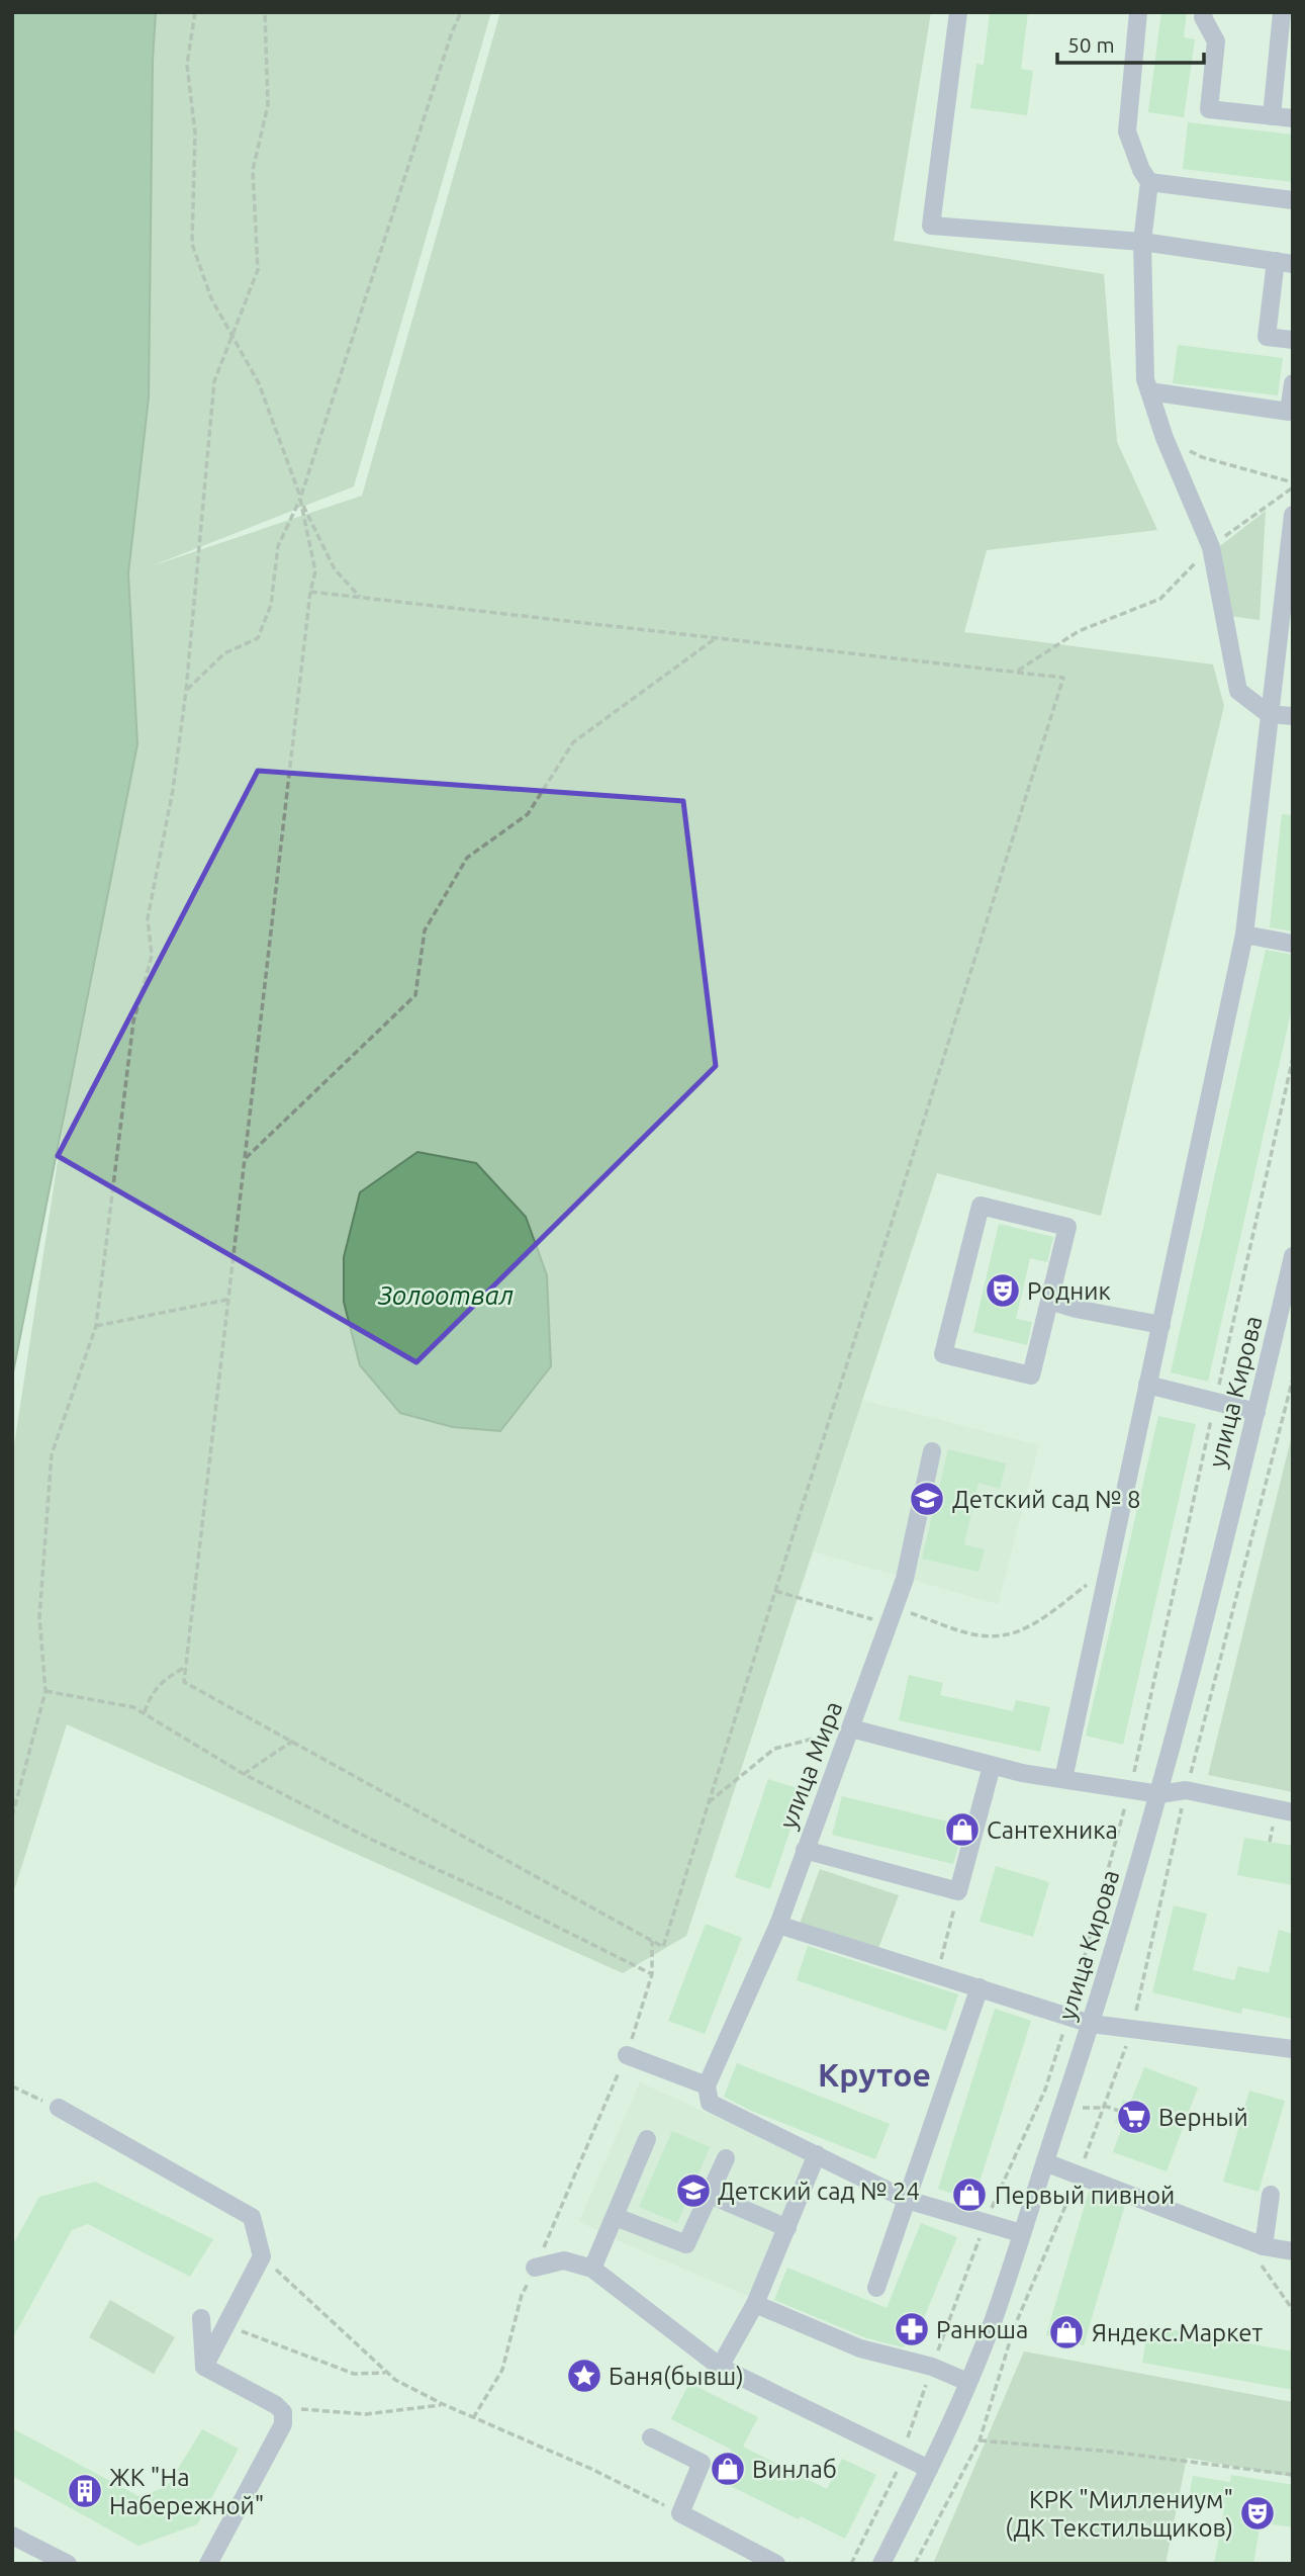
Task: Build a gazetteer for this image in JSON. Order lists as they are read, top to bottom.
{
  "streets": {
    "street": ["улица Кирова", "улица Мира"]
  },
  "districts": ["Крутое"],
  "water": ["Золоотвал"],
  "places": {
    "theatre": ["Родник", "КРК \"Миллениум\" (ДК Текстильщиков)"],
    "school or university": ["Детский сад № 8", "Детский сад № 24"],
    "shop": [
      "Сантехника",
      "Первый пивной",
      "Яндекс.Маркет",
      "Винлаб"
    ],
    "supermarket": ["Верный"],
    "pharmacy": ["Ранюша"],
    "place": ["Баня(бывш)"],
    "building": ["ЖК \"На Набережной\""]
  },
  "scale_bar": "50 m"
}
